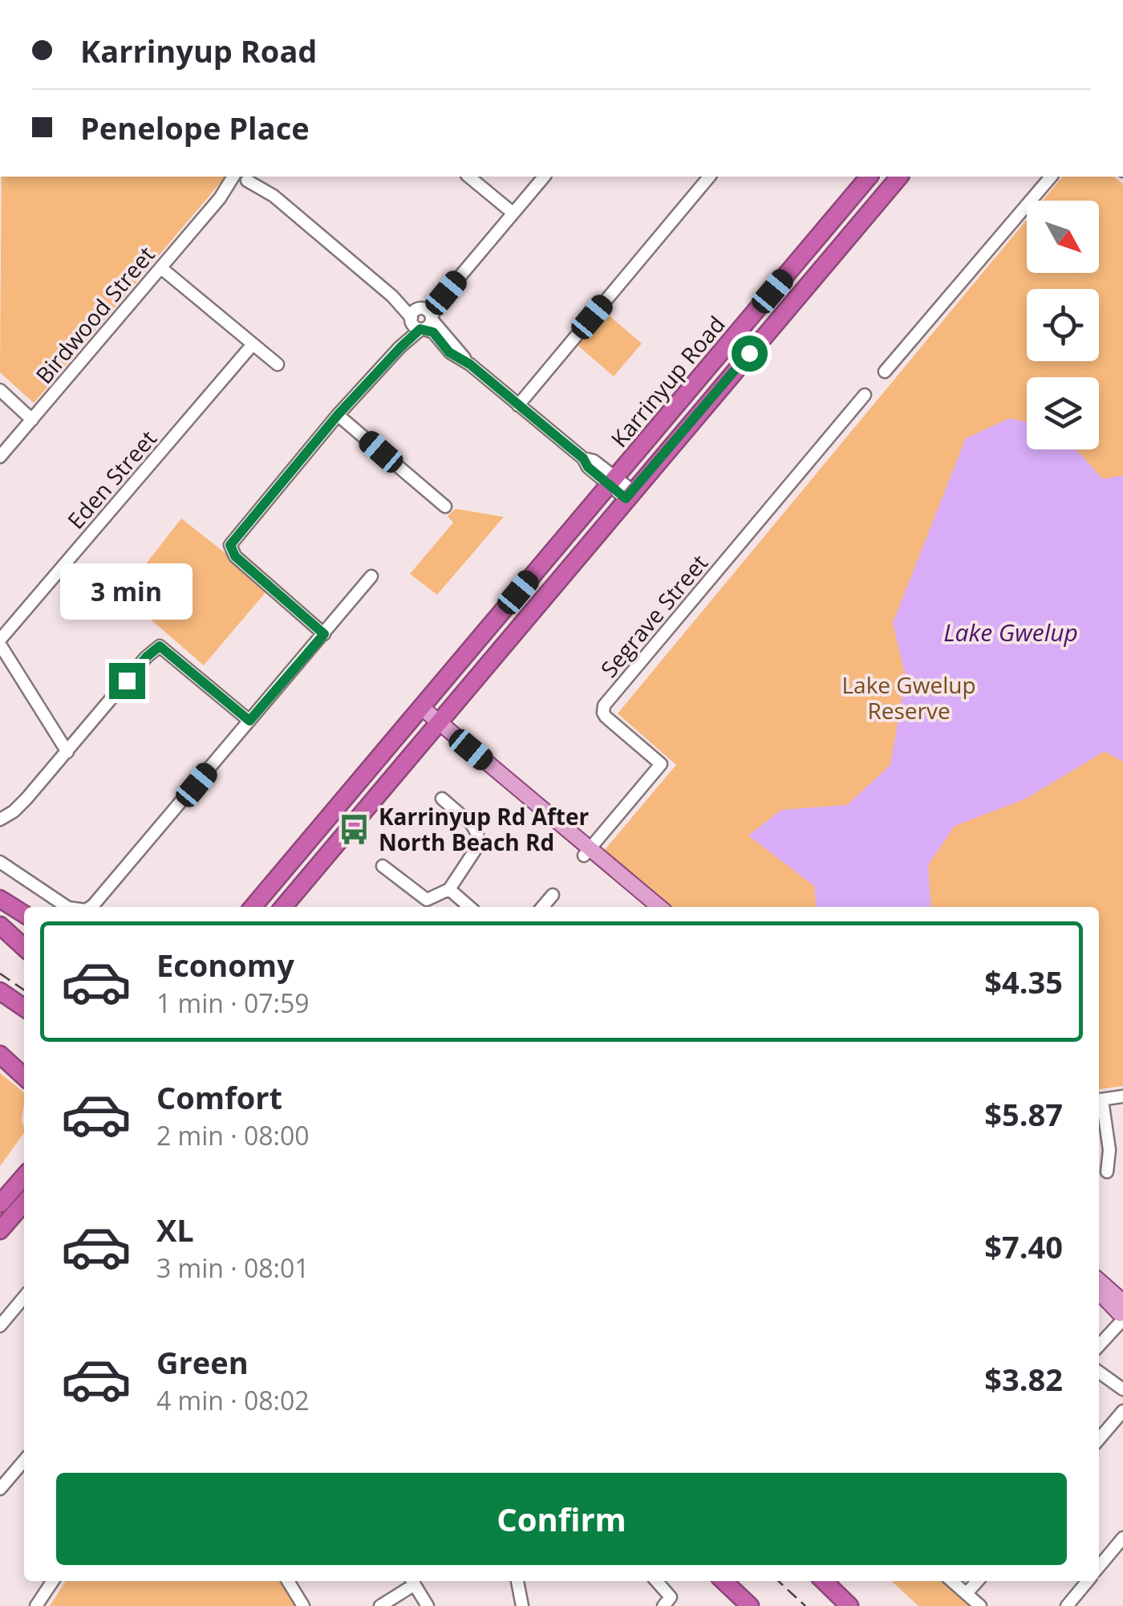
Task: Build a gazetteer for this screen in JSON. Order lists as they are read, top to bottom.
{
  "streets": {
    "highway": ["Karrinyup Road"],
    "street": ["Birdwood Street", "Eden Street", "Segrave Street"]
  },
  "water": ["Lake Gwelup"],
  "parks": ["Lake Gwelup Reserve"],
  "places": {
    "bus stop": ["Karrinyup Rd After North Beach Rd"]
  },
  "north": "bottom right",
  "page": {
    "banner": ["Karrinyup Road", "Penelope Place"],
    "bubble": "3 min",
    "list": [
      {
        "name": "Economy",
        "note": "1 min · 07:59",
        "value": "$4.35"
      },
      {
        "name": "Comfort",
        "note": "2 min · 08:00",
        "value": "$5.87"
      },
      {
        "name": "XL",
        "note": "3 min · 08:01",
        "value": "$7.40"
      },
      {
        "name": "Green",
        "note": "4 min · 08:02",
        "value": "$3.82"
      }
    ],
    "buttons": "Confirm"
  }
}
